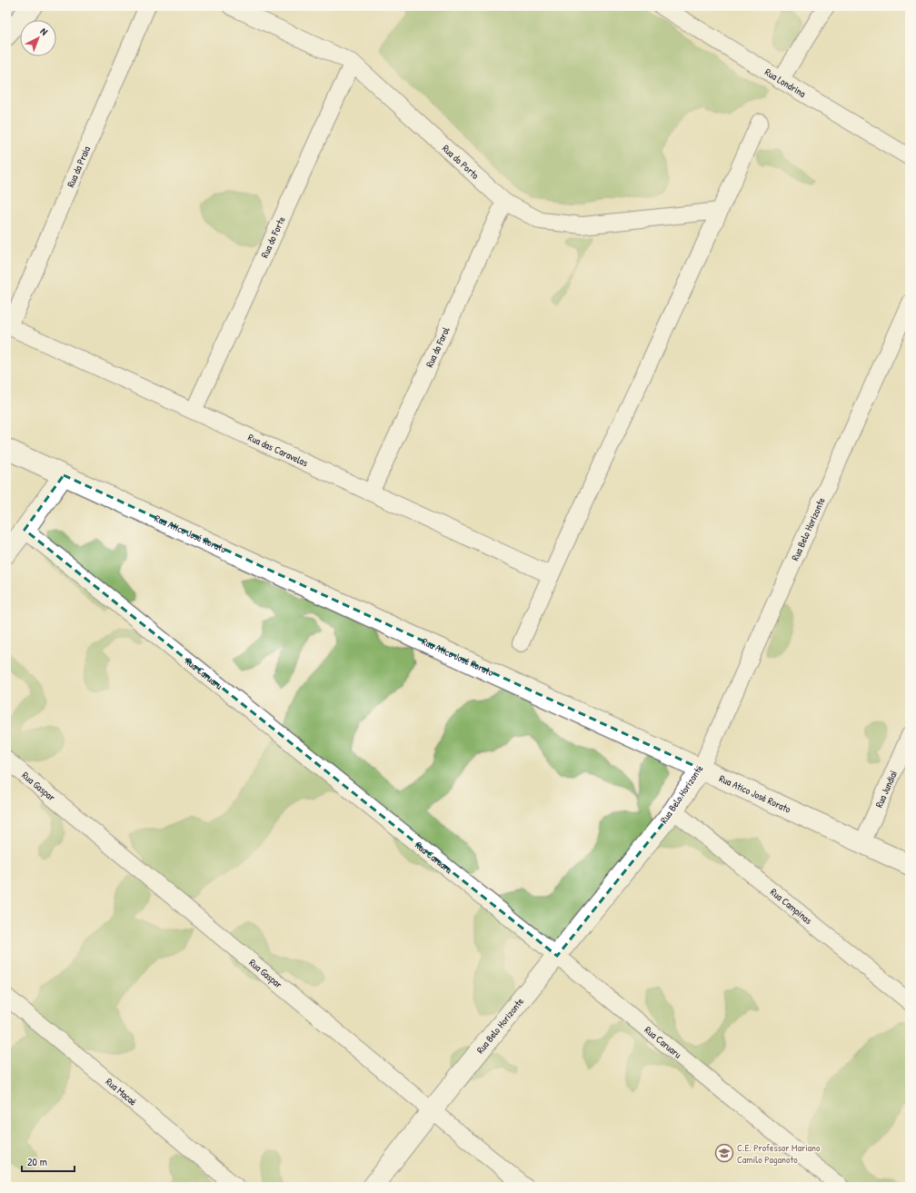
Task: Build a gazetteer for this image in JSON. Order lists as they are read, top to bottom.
{
  "streets": {
    "street": [
      "Rua Londrina",
      "Rua do Porto",
      "Rua da Praia",
      "Rua do Forte",
      "Rua do Farol",
      "Rua das Caravelas",
      "Rua Belo Horizonte",
      "Rua Atico José Rorato",
      "Rua Caruaru",
      "Rua Gaspar",
      "Rua Jundiaí",
      "Rua Campinas",
      "Rua Macaé"
    ]
  },
  "crossings": [
    ["Rua do Porto", "Rua do Forte"],
    ["Rua do Porto", "Rua do Farol"],
    ["Rua da Praia", "Rua das Caravelas"],
    ["Rua do Forte", "Rua das Caravelas"],
    ["Rua do Farol", "Rua das Caravelas"],
    ["Rua Belo Horizonte", "Rua Atico José Rorato"],
    ["Rua Belo Horizonte", "Rua Caruaru"],
    ["Rua Belo Horizonte", "Rua Gaspar"],
    ["Rua Belo Horizonte", "Rua Campinas"],
    ["Rua Atico José Rorato", "Rua Jundiaí"]
  ],
  "places": {
    "school or university": ["C.E. Professor Mariano Camilo Paganoto"]
  },
  "scale_bar": "20 m",
  "north": "top right"
}
